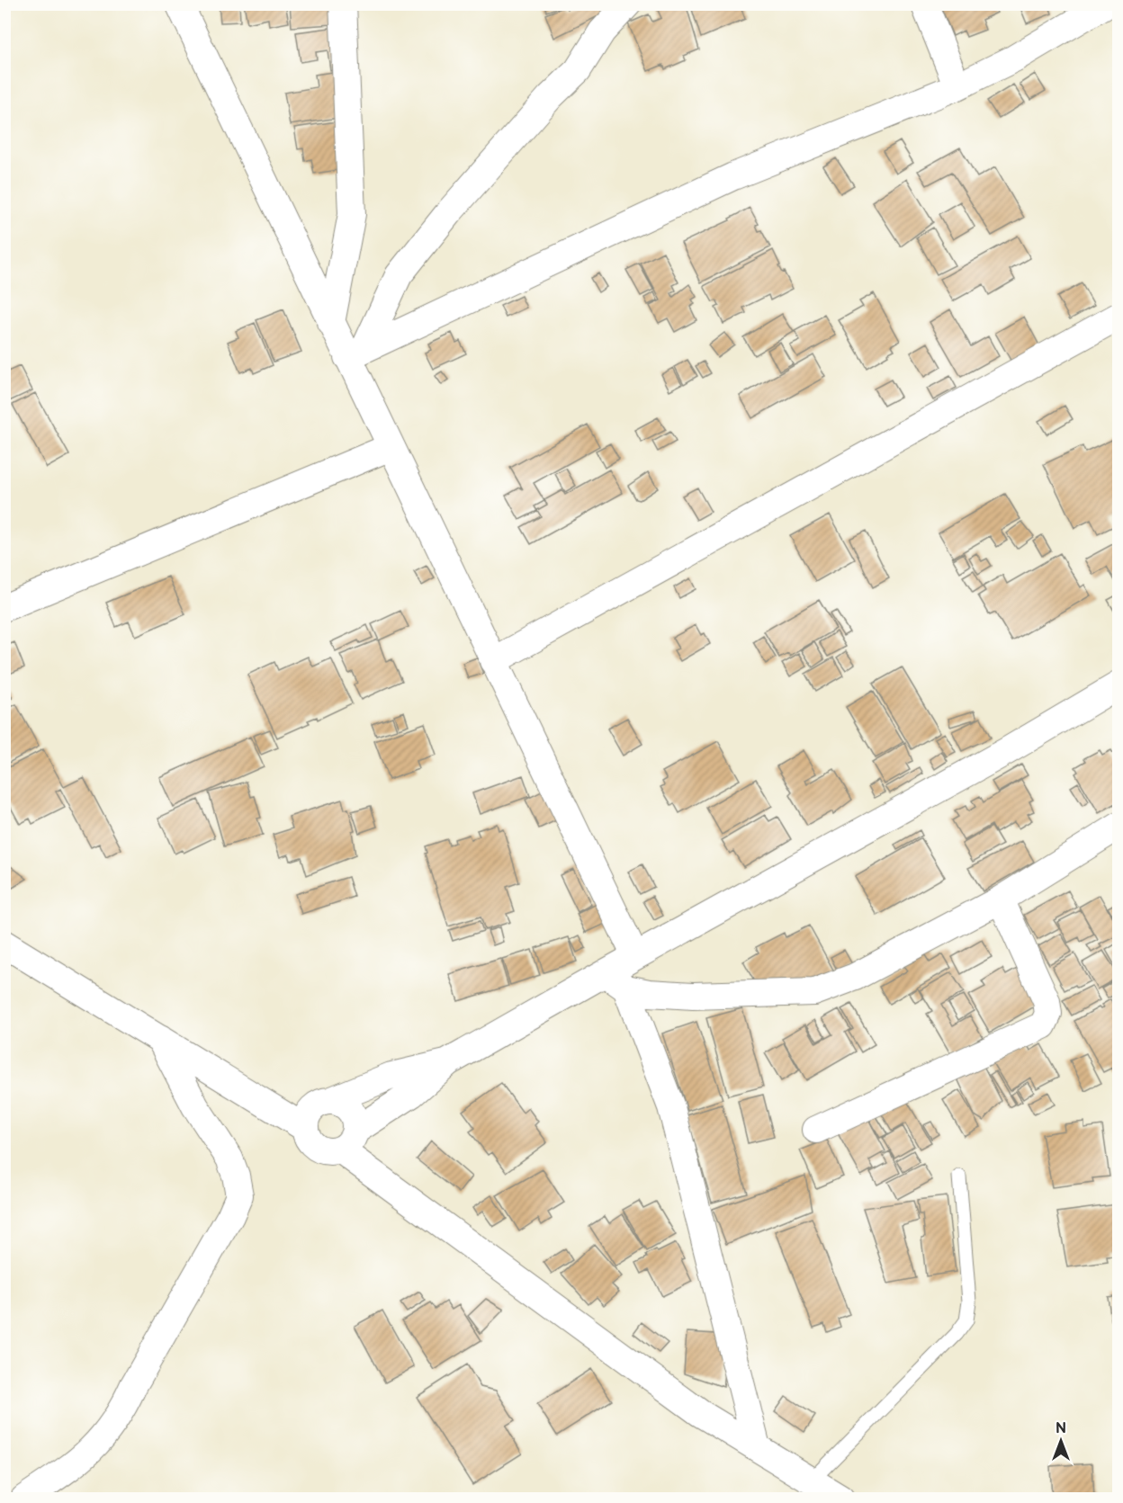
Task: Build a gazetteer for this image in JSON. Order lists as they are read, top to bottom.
{
  "north": "top"
}
